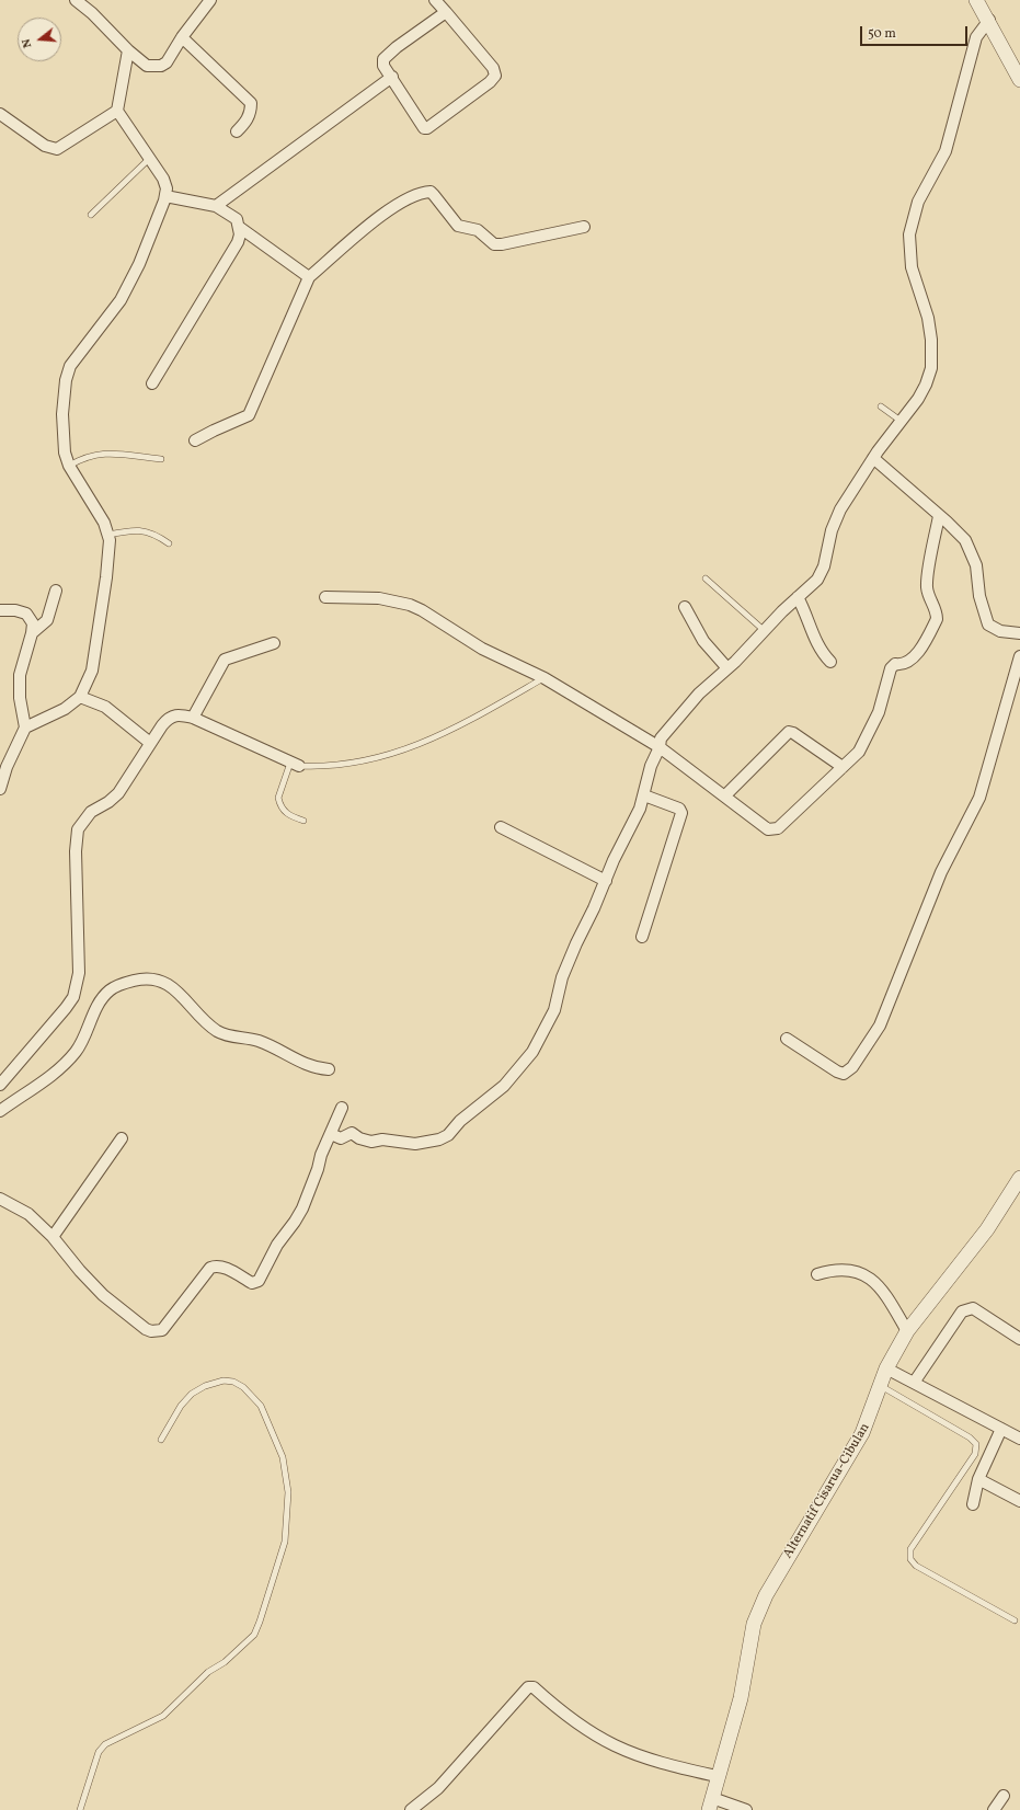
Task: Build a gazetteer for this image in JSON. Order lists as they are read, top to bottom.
{
  "streets": {
    "street": ["Alternatif Cisarua-Cibulan"]
  },
  "scale_bar": "50 m",
  "north": "left"
}
